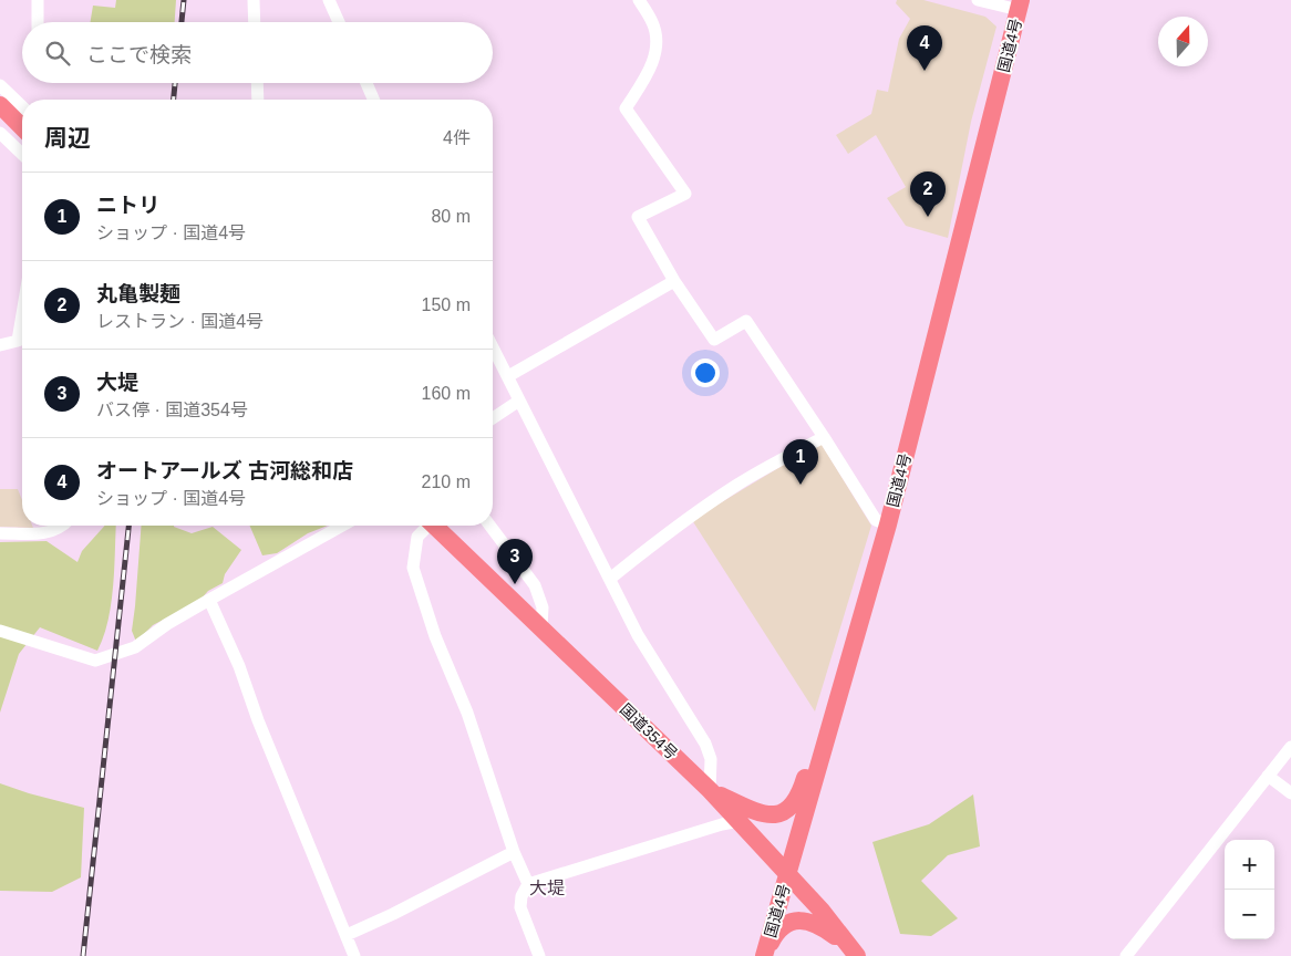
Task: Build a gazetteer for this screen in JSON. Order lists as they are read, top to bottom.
{
  "streets": {
    "highway": ["国道4号", "国道354号"]
  },
  "crossings": [
    ["国道4号", "国道354号"]
  ],
  "districts": ["大堤"],
  "north": "top",
  "page": {
    "search": "ここで検索",
    "pins": [
      "4",
      "2",
      "1",
      "3"
    ],
    "heading": ["周辺", "4件"],
    "list": [
      {
        "mark": "1",
        "name": "ニトリ",
        "note": "ショップ · 国道4号",
        "value": "80 m"
      },
      {
        "mark": "2",
        "name": "丸亀製麺",
        "note": "レストラン · 国道4号",
        "value": "150 m"
      },
      {
        "mark": "3",
        "name": "大堤",
        "note": "バス停 · 国道354号",
        "value": "160 m"
      },
      {
        "mark": "4",
        "name": "オートアールズ 古河総和店",
        "note": "ショップ · 国道4号",
        "value": "210 m"
      }
    ],
    "map_buttons": ["+", "−"]
  }
}
